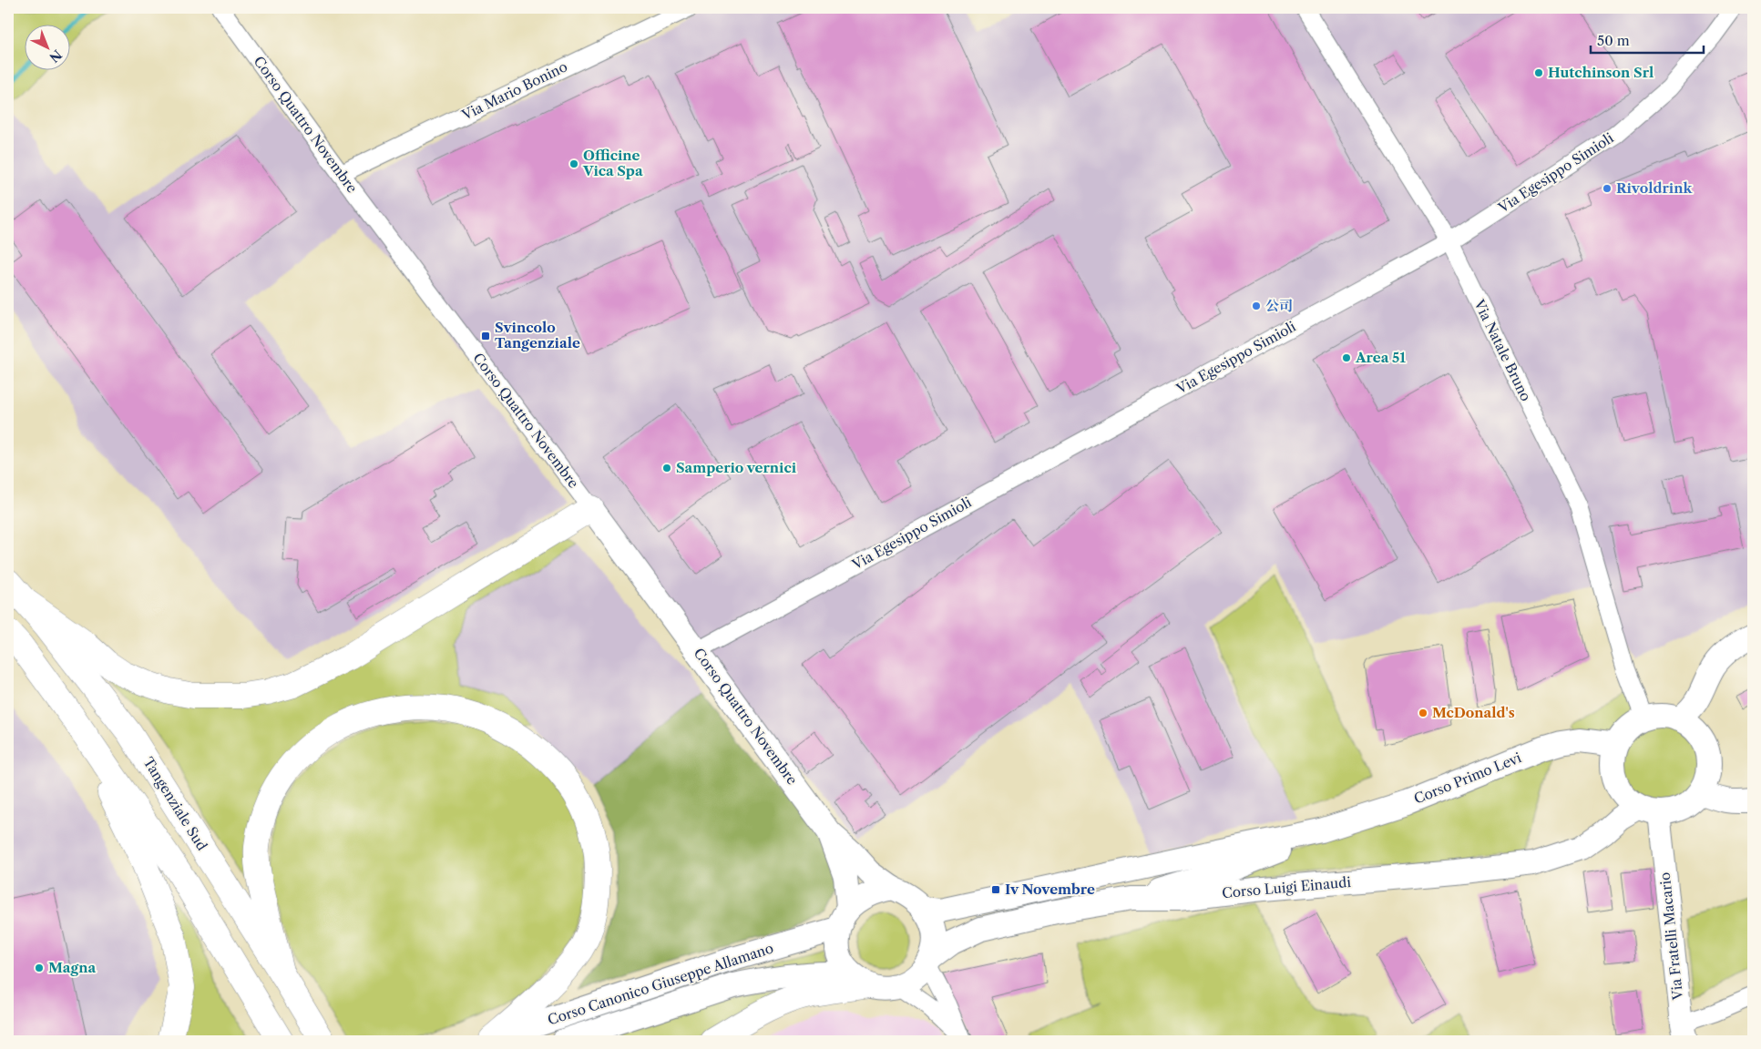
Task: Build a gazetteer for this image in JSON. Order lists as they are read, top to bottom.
{
  "streets": {
    "highway": ["Tangenziale Sud"],
    "main road": [
      "Corso Quattro Novembre",
      "Corso Primo Levi",
      "Corso Luigi Einaudi",
      "Corso Canonico Giuseppe Allamano"
    ],
    "street": [
      "Via Mario Bonino",
      "Via Egesippo Simioli",
      "Via Natale Bruno",
      "Via Fratelli Macario"
    ]
  },
  "crossings": [
    ["Via Mario Bonino", "Corso Quattro Novembre"],
    ["Corso Quattro Novembre", "Via Egesippo Simioli"],
    ["Corso Quattro Novembre", "Corso Primo Levi"],
    ["Corso Quattro Novembre", "Corso Luigi Einaudi"],
    ["Corso Quattro Novembre", "Corso Canonico Giuseppe Allamano"],
    ["Via Egesippo Simioli", "Via Natale Bruno"],
    ["Via Natale Bruno", "Corso Primo Levi"],
    ["Via Natale Bruno", "Corso Luigi Einaudi"],
    ["Via Natale Bruno", "Via Fratelli Macario"],
    ["Corso Primo Levi", "Corso Luigi Einaudi"],
    ["Corso Primo Levi", "Via Fratelli Macario"],
    ["Corso Primo Levi", "Corso Canonico Giuseppe Allamano"],
    ["Corso Luigi Einaudi", "Via Fratelli Macario"],
    ["Corso Luigi Einaudi", "Corso Canonico Giuseppe Allamano"]
  ],
  "places": {
    "other": [
      "Hutchinson Srl",
      "Officine Vica Spa",
      "Rivoldrink",
      "公司",
      "Area 51",
      "Samperio vernici",
      "McDonald's",
      "Magna"
    ],
    "transit": ["Svincolo Tangenziale", "Iv Novembre"]
  },
  "scale_bar": "50 m",
  "north": "bottom right"
}
